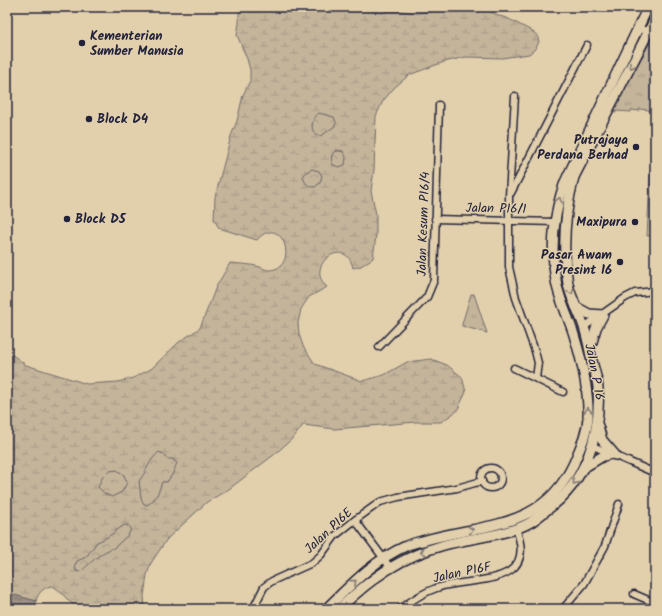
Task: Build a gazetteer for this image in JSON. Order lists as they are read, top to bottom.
{
  "streets": {
    "street": [
      "Jalan P16/1",
      "Jalan Kesum P16/4",
      "Jalan P 16",
      "Jalan P16E",
      "Jalan P16F"
    ]
  },
  "crossings": [
    ["Jalan P16/1", "Jalan Kesum P16/4"],
    ["Jalan P16/1", "Jalan P 16"],
    ["Jalan P 16", "Jalan P16F"]
  ],
  "places": [
    "Kementerian Sumber Manusia",
    "Block D4",
    "Putrajaya Perdana Berhad",
    "Block D5",
    "Maxipura",
    "Pasar Awam Presint 16"
  ]
}
